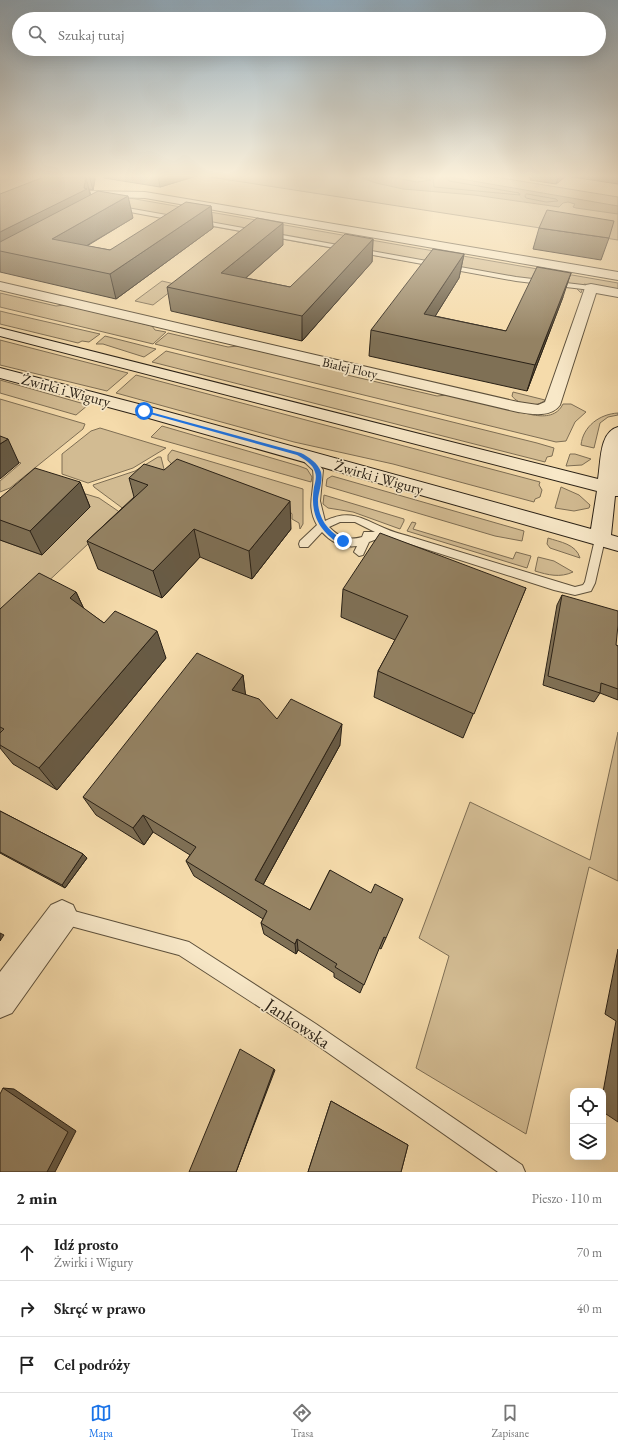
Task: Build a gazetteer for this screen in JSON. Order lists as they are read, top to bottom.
{
  "streets": {
    "street": ["Białej Floty", "Żwirki i Wigury"],
    "lane": ["Jankowska"]
  },
  "page": {
    "search": "Szukaj tutaj",
    "heading": ["2 min", "Pieszo · 110 m"],
    "list": [
      ["Idź prosto", "Żwirki i Wigury", "70 m"],
      ["Skręć w prawo", "40 m"],
      "Cel podróży"
    ],
    "nav": ["Mapa", "Trasa", "Zapisane"]
  }
}
